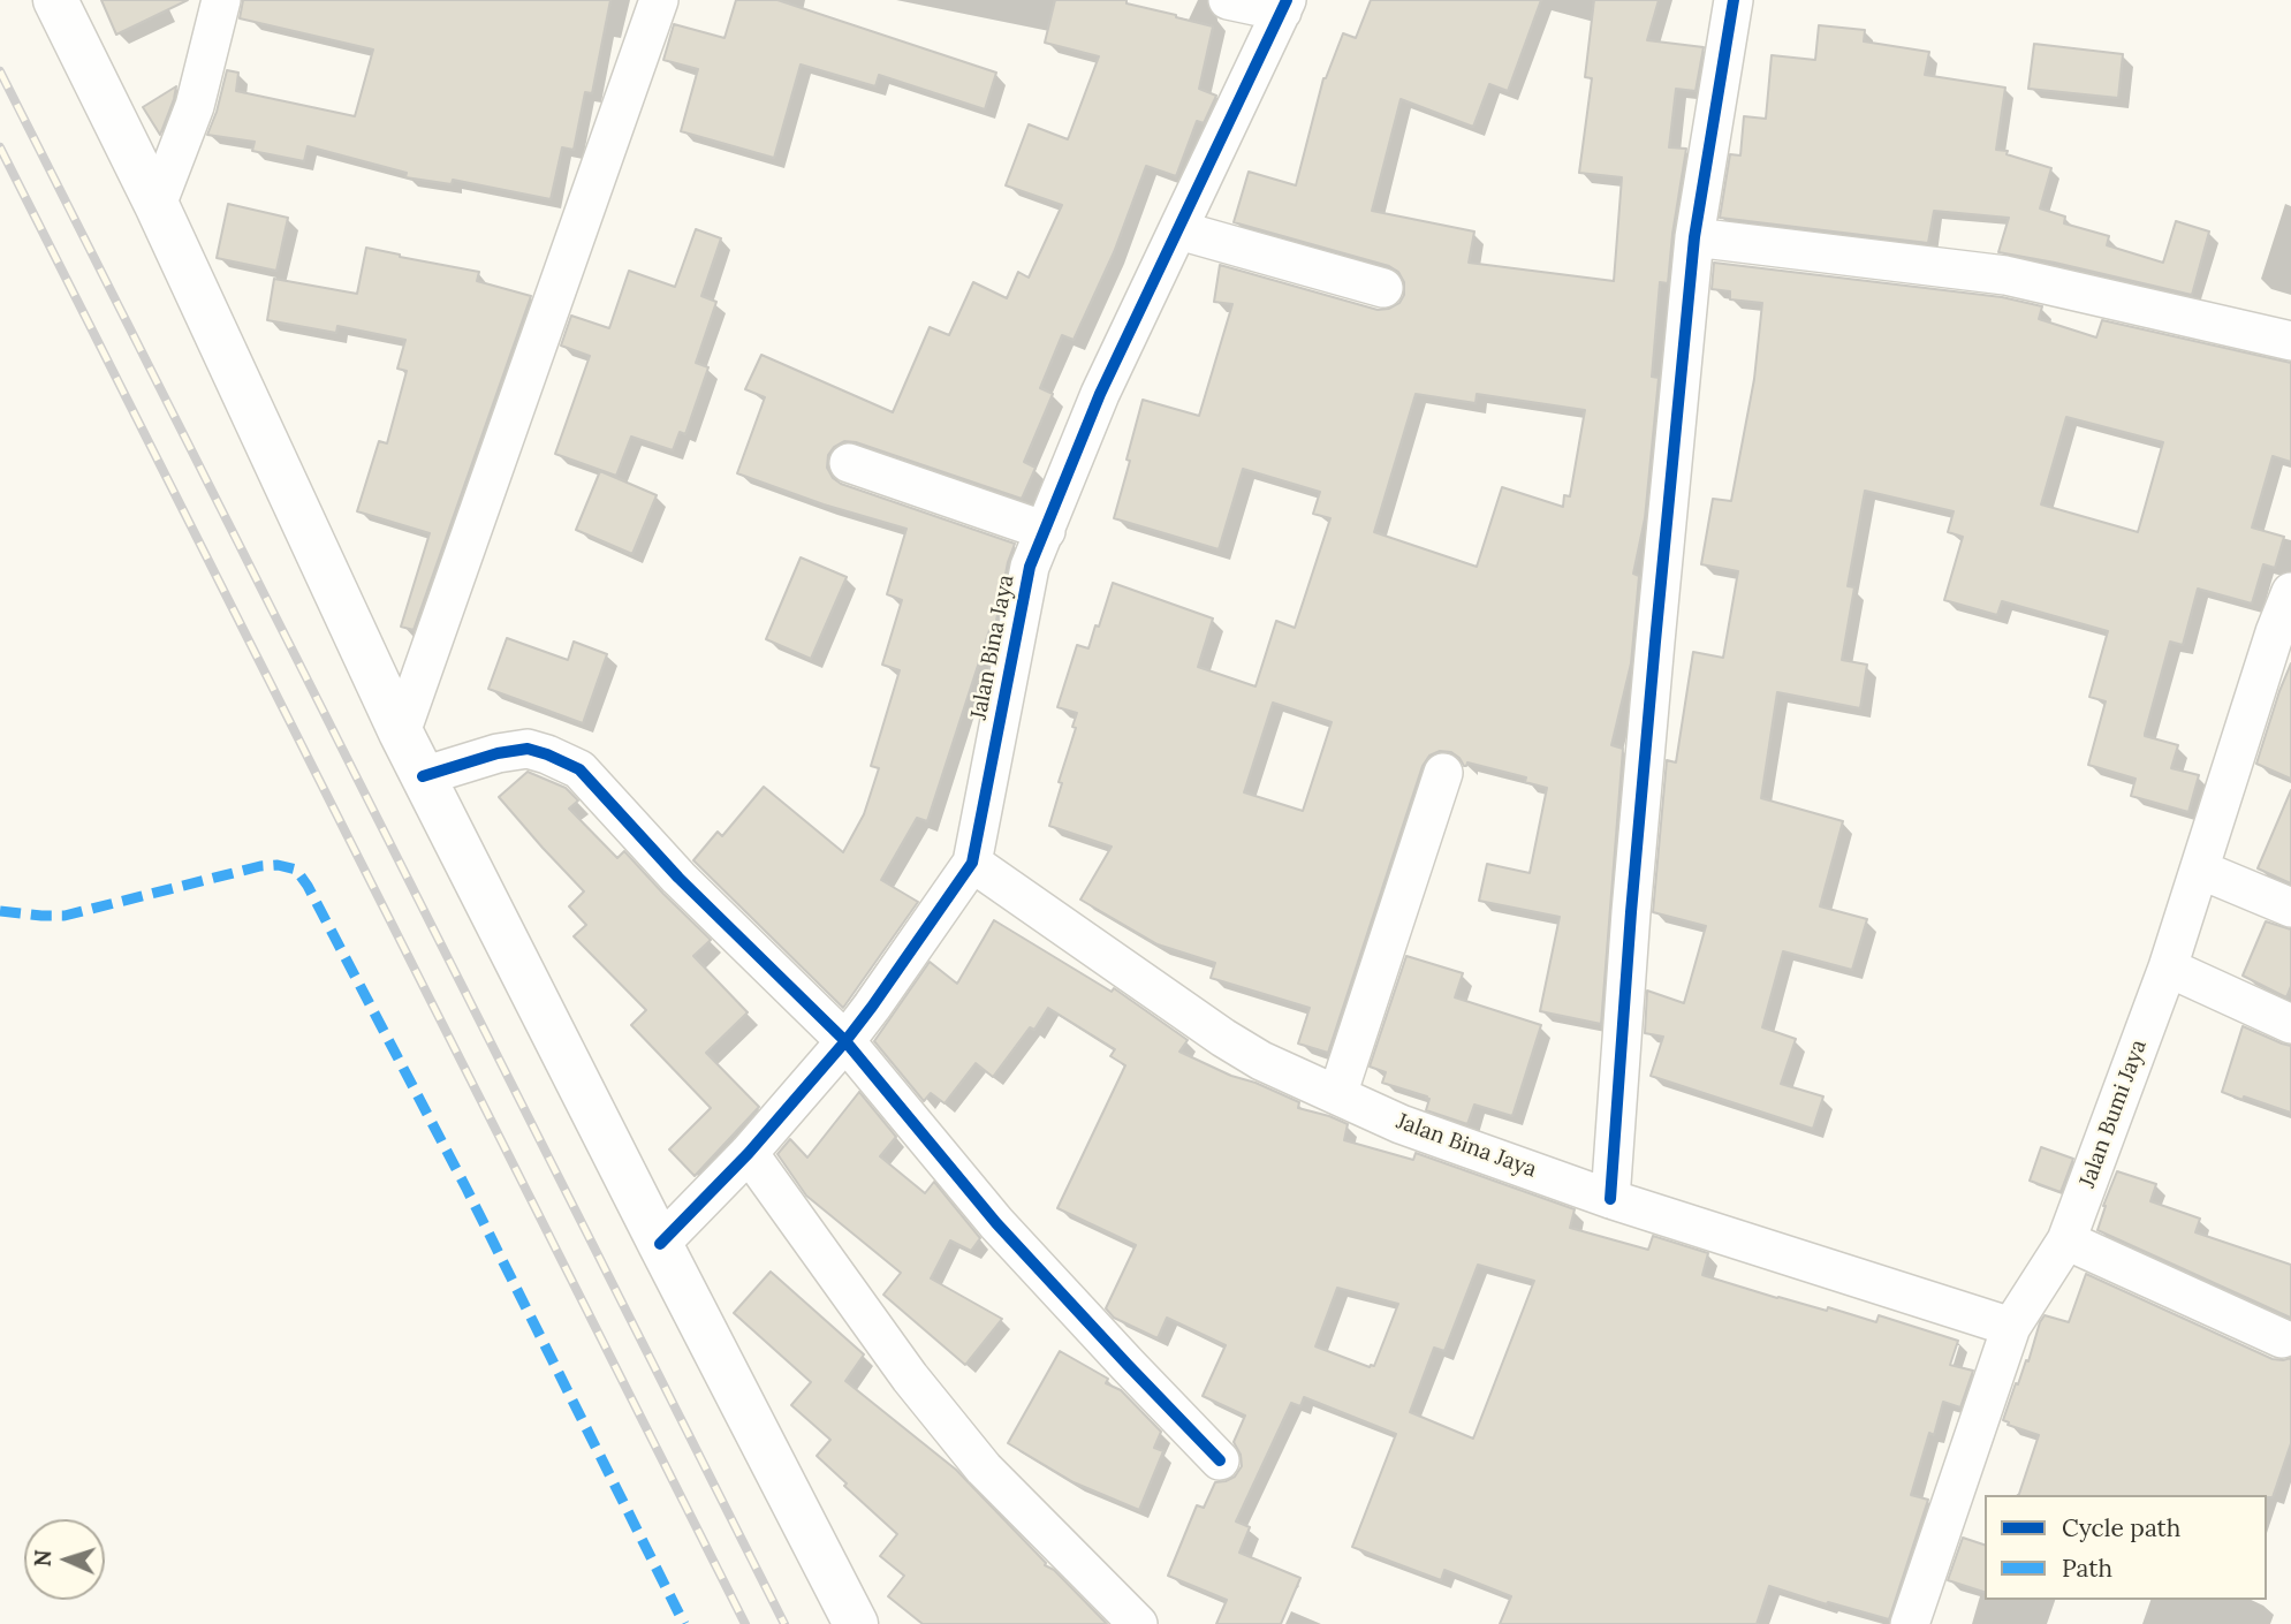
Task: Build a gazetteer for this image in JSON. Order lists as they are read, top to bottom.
{
  "streets": {
    "street": ["Jalan Bina Jaya", "Jalan Bumi Jaya"]
  },
  "crossings": [
    ["Jalan Bina Jaya", "Jalan Bumi Jaya"]
  ],
  "legend": ["Cycle path", "Path"],
  "north": "left"
}
